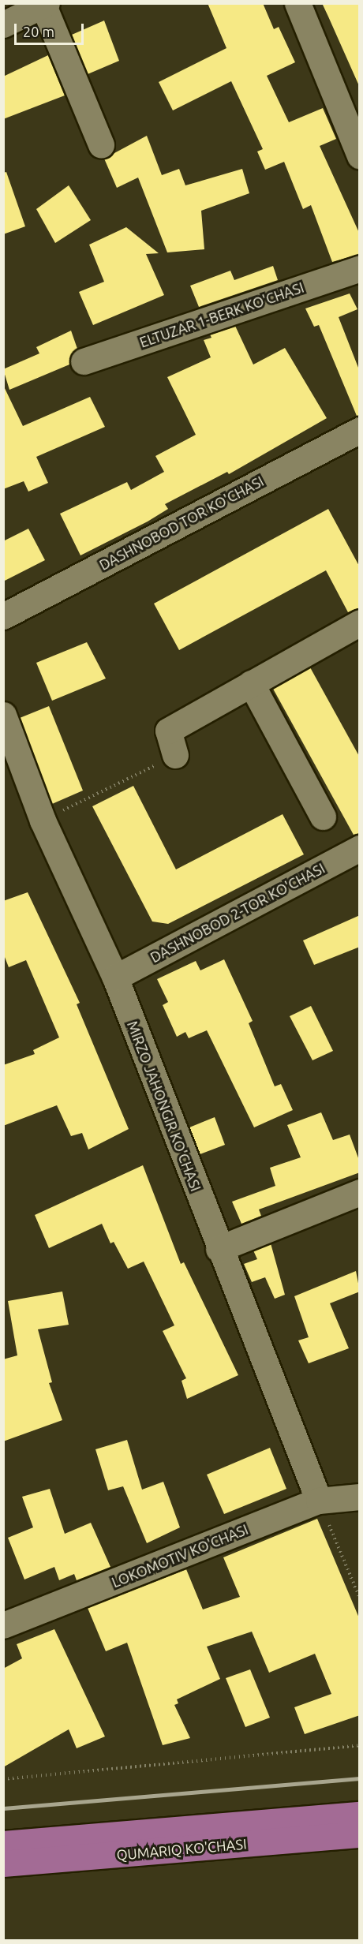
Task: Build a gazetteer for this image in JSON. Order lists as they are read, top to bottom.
{
  "streets": {
    "main road": ["QUMARIQ KO'CHASI"],
    "street": [
      "ELTUZAR 1-BERK KO'CHASI",
      "DASHNOBOD TOR KO'CHASI",
      "DASHNOBOD 2-TOR KO'CHASI",
      "MIRZO JAHONGIR KO'CHASI",
      "LOKOMOTIV KO'CHASI"
    ]
  },
  "crossings": [
    ["DASHNOBOD 2-TOR KO'CHASI", "MIRZO JAHONGIR KO'CHASI"],
    ["MIRZO JAHONGIR KO'CHASI", "LOKOMOTIV KO'CHASI"]
  ],
  "scale_bar": "20 m"
}
